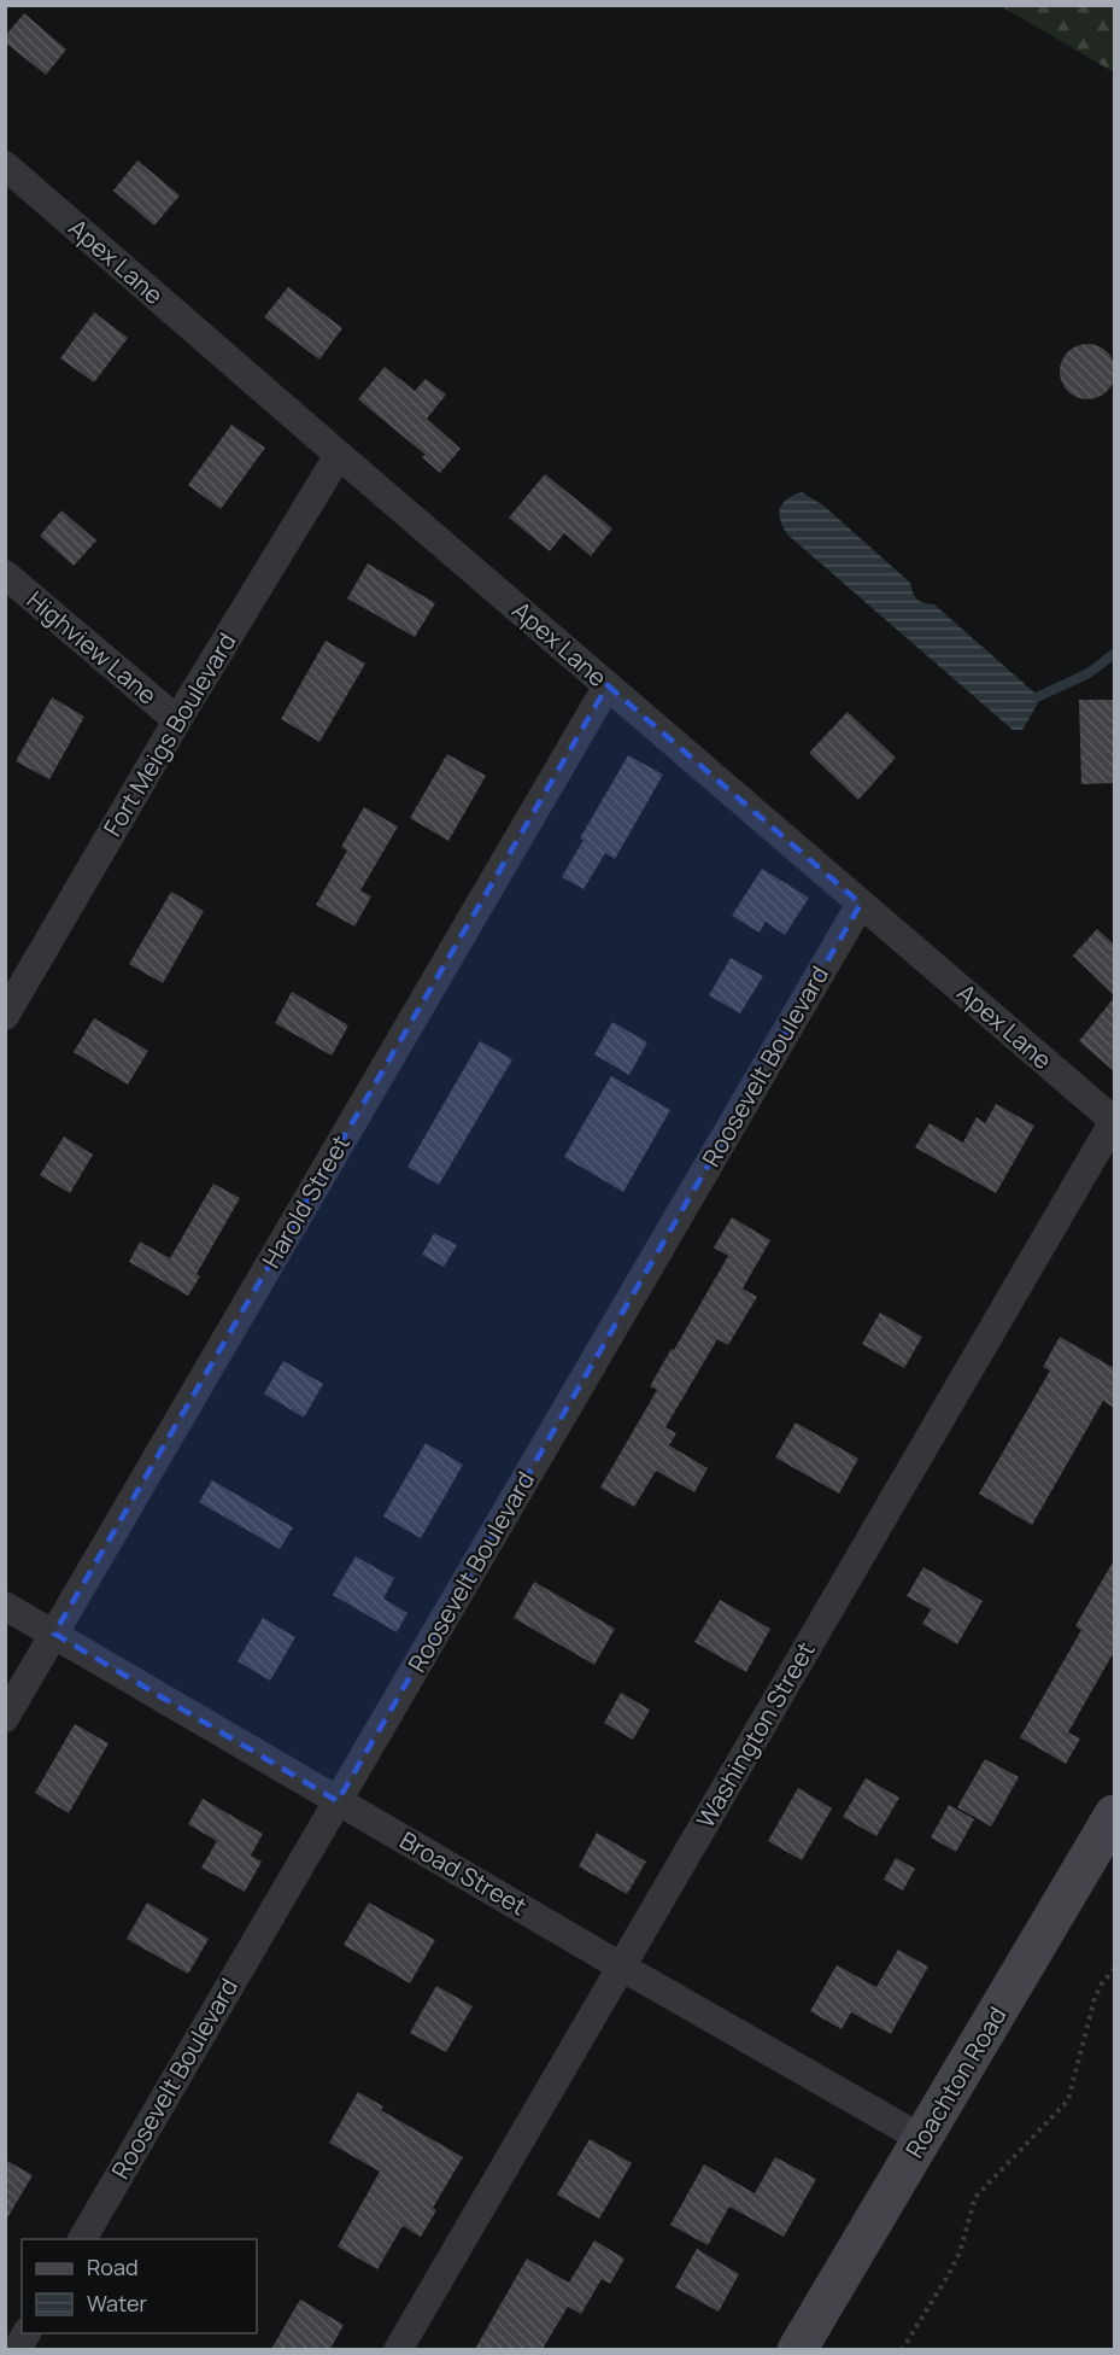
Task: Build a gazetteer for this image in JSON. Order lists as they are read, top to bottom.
{
  "streets": {
    "street": [
      "Apex Lane",
      "Highview Lane",
      "Fort Meigs Boulevard",
      "Roosevelt Boulevard",
      "Harold Street",
      "Washington Street",
      "Broad Street",
      "Roachton Road"
    ]
  },
  "crossings": [
    ["Apex Lane", "Fort Meigs Boulevard"],
    ["Apex Lane", "Roosevelt Boulevard"],
    ["Apex Lane", "Harold Street"],
    ["Apex Lane", "Washington Street"],
    ["Highview Lane", "Fort Meigs Boulevard"],
    ["Roosevelt Boulevard", "Broad Street"],
    ["Harold Street", "Broad Street"],
    ["Washington Street", "Broad Street"],
    ["Broad Street", "Roachton Road"]
  ],
  "legend": ["Road", "Water"]
}
